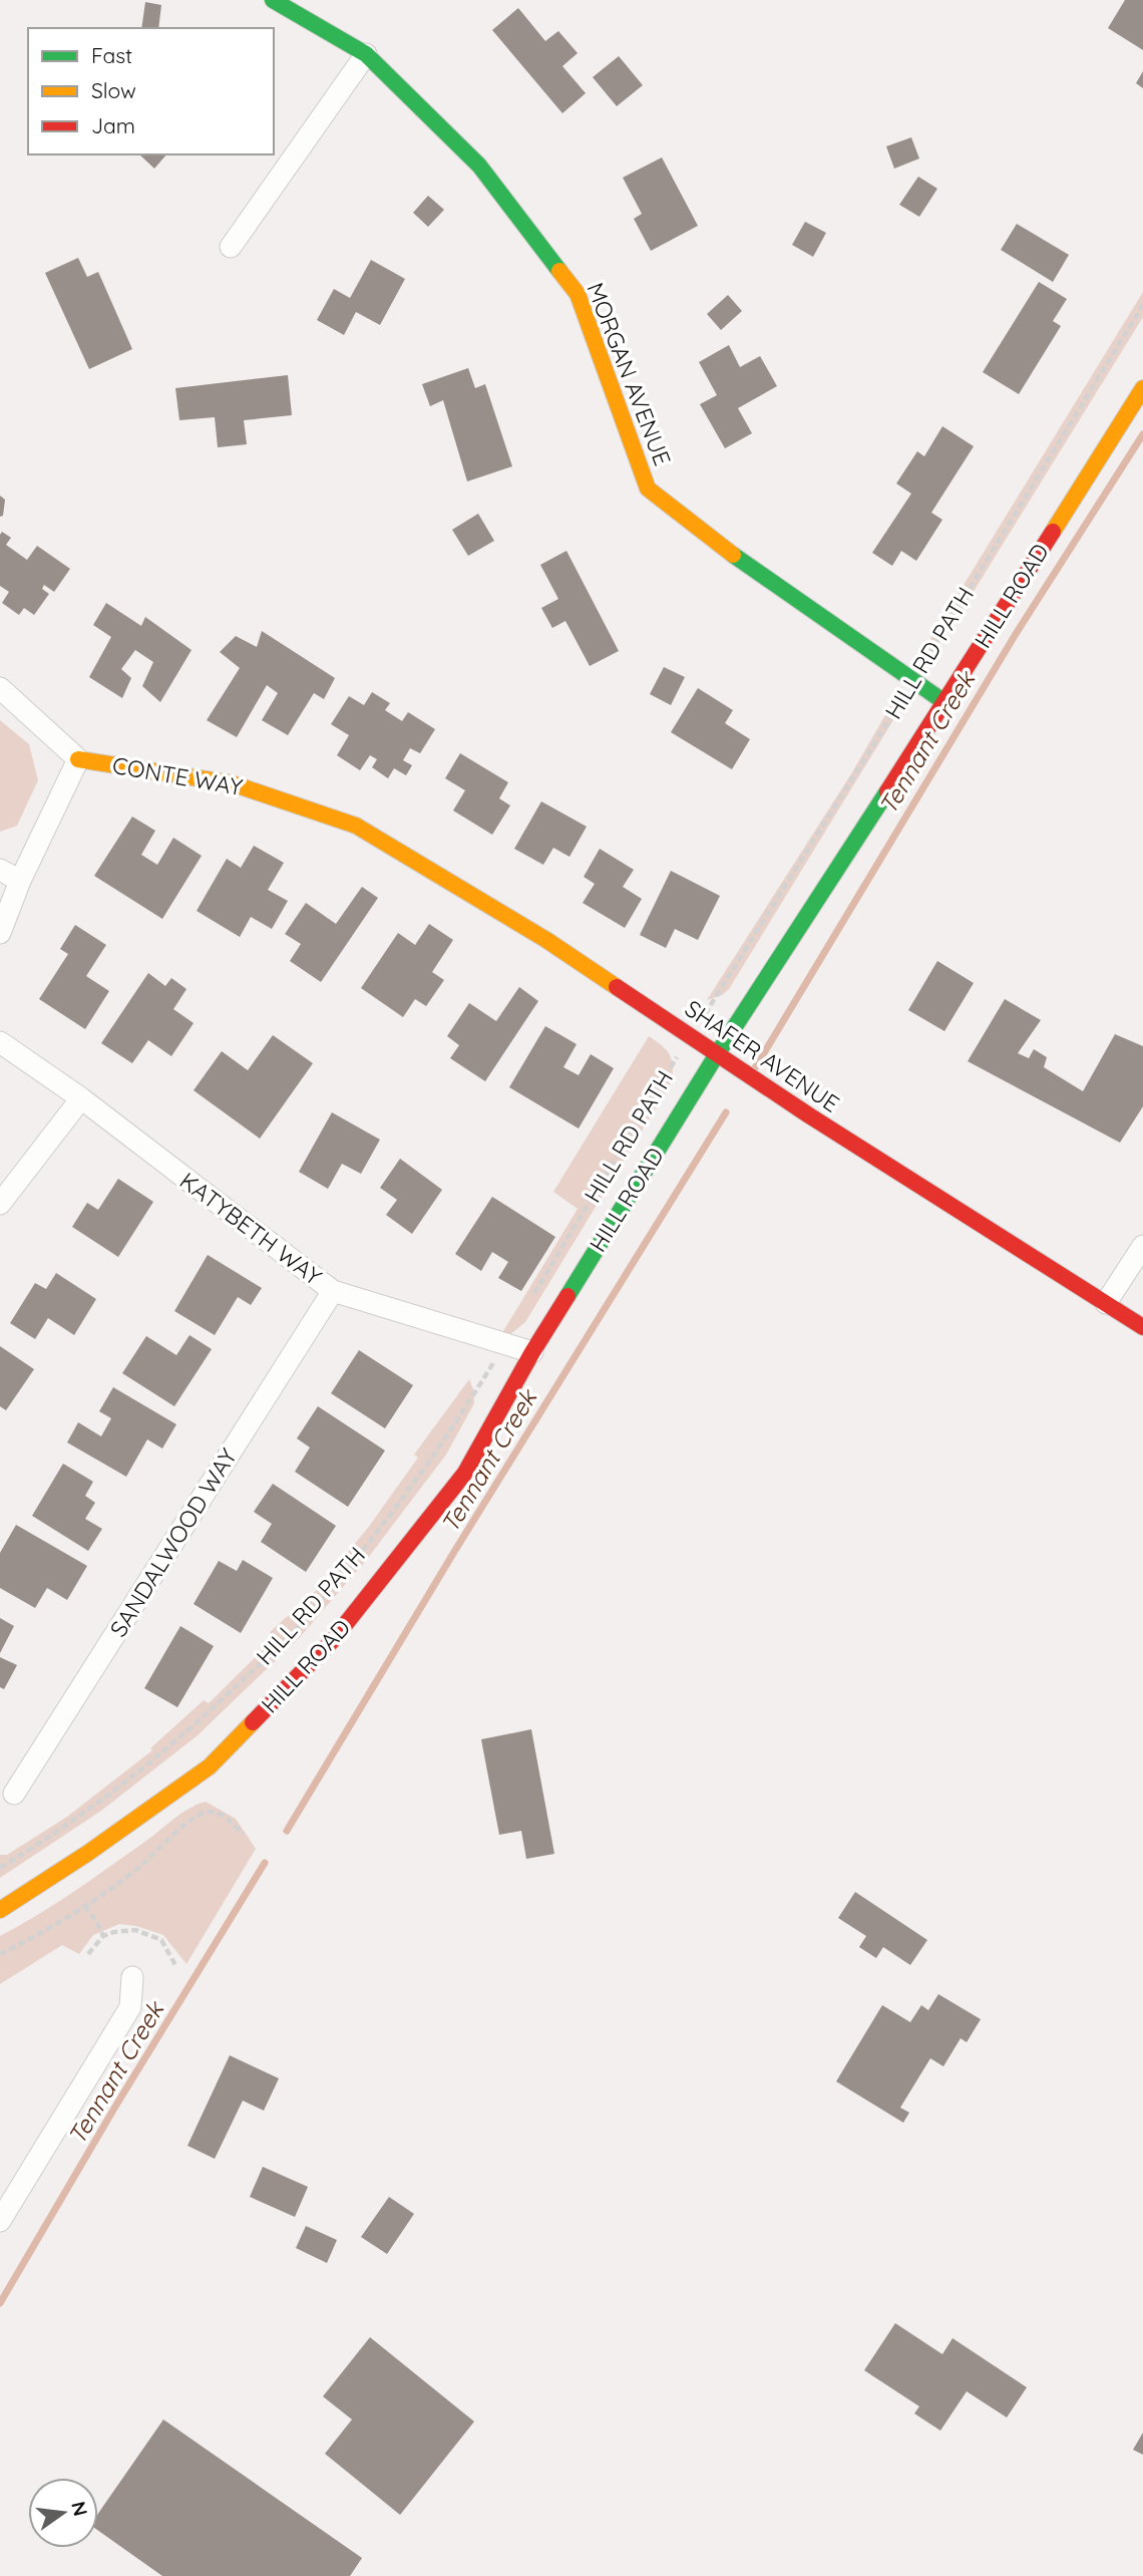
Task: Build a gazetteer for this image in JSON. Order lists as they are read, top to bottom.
{
  "streets": {
    "street": [
      "MORGAN AVENUE",
      "HILL ROAD",
      "CONTE WAY",
      "SHAFER AVENUE",
      "KATYBETH WAY",
      "SANDALWOOD WAY"
    ],
    "path": ["HILL RD PATH"]
  },
  "crossings": [
    ["MORGAN AVENUE", "HILL ROAD"],
    ["HILL ROAD", "SHAFER AVENUE"],
    ["HILL ROAD", "KATYBETH WAY"],
    ["CONTE WAY", "SHAFER AVENUE"],
    ["KATYBETH WAY", "SANDALWOOD WAY"]
  ],
  "water": ["Tennant Creek"],
  "legend": ["Fast", "Slow", "Jam"],
  "north": "right"
}
